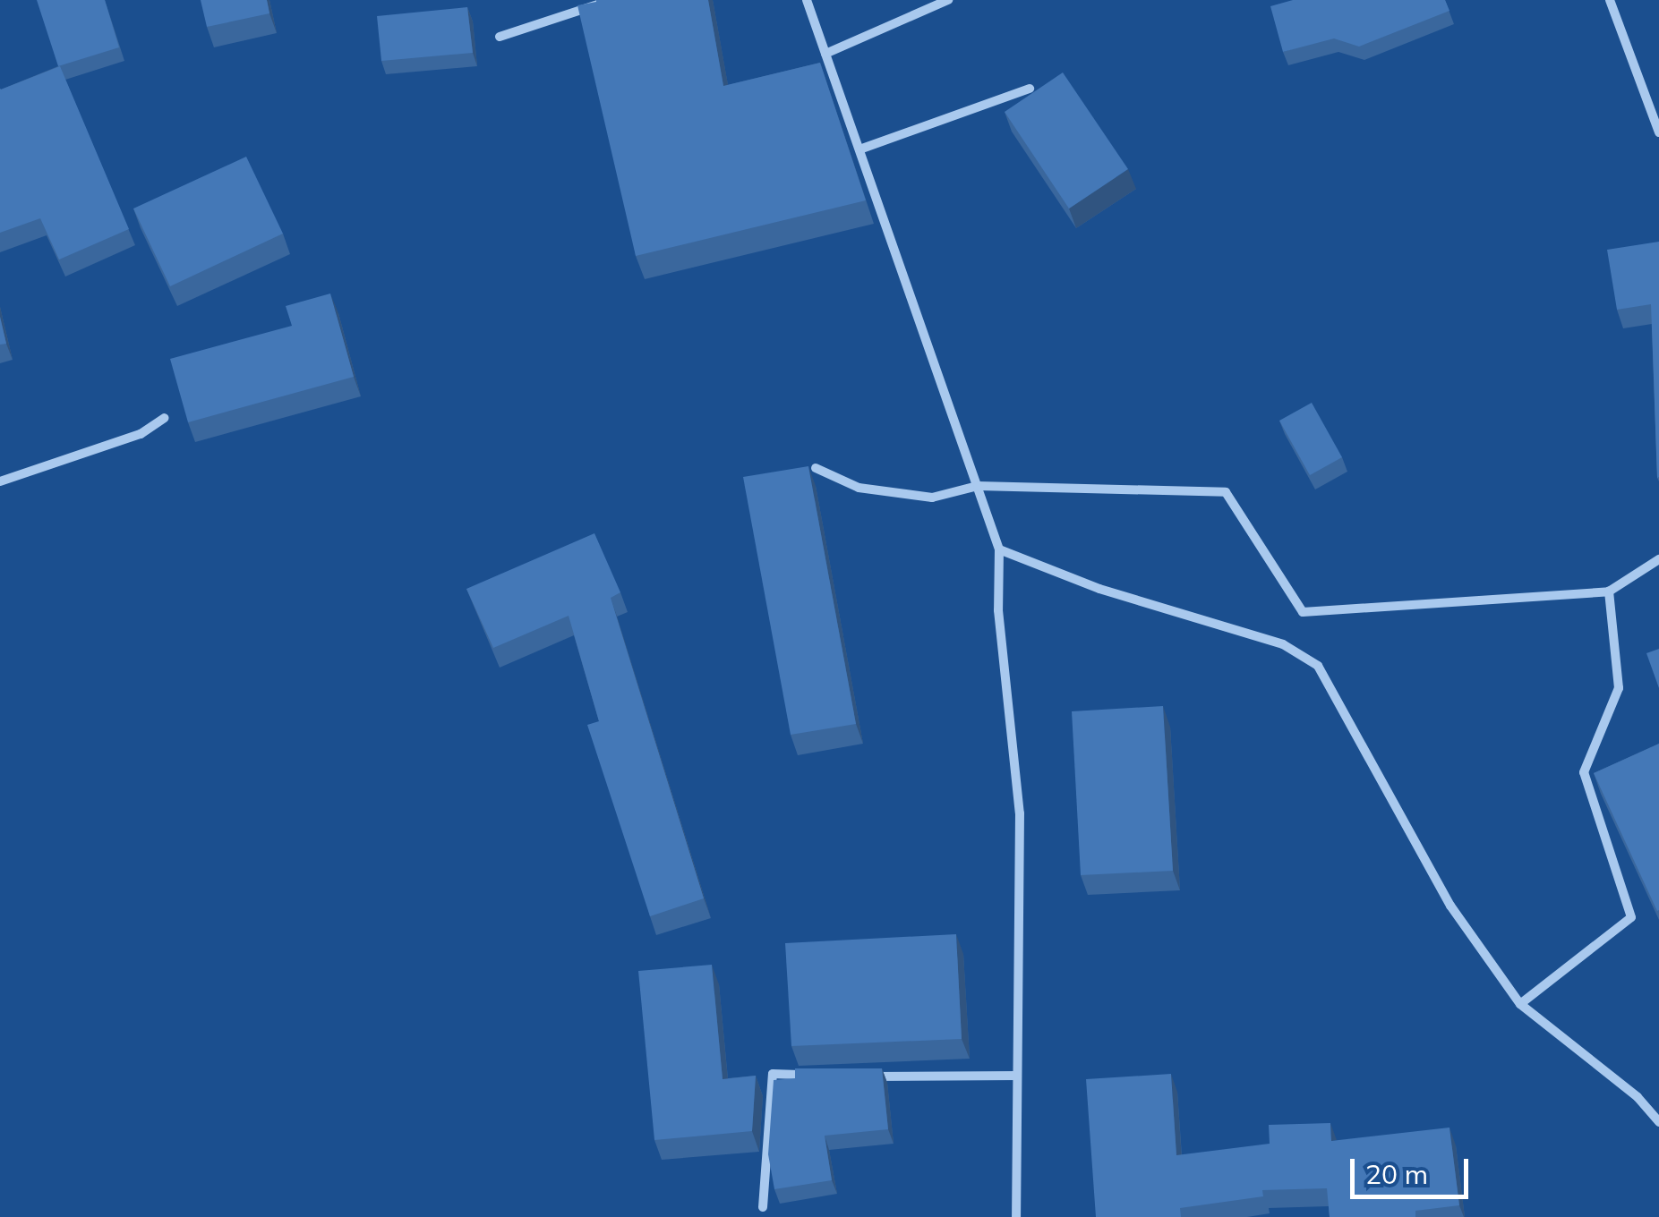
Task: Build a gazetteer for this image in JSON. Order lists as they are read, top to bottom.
{
  "scale_bar": "20 m"
}
